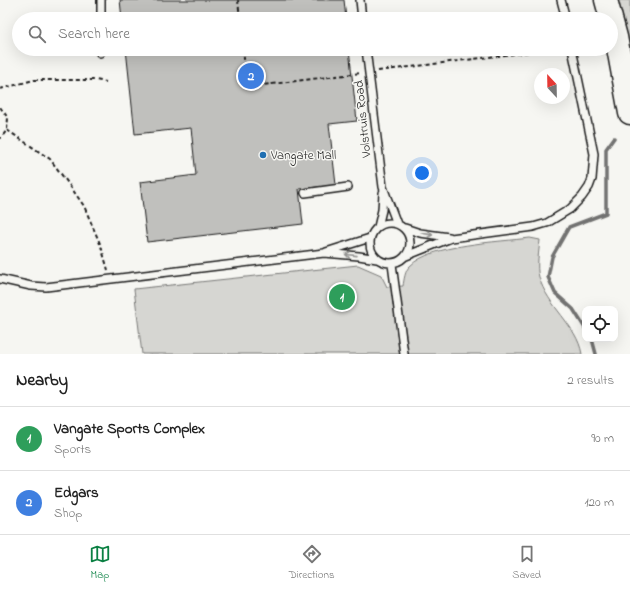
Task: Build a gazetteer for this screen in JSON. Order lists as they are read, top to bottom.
{
  "streets": {
    "lane": ["Volstruis Road"]
  },
  "places": ["Vangate Mall"],
  "north": "top",
  "page": {
    "search": "Search here",
    "pins": ["2", "1"],
    "heading": ["Nearby", "2 results"],
    "list": [
      {
        "mark": "1",
        "name": "Vangate Sports Complex",
        "note": "Sports",
        "value": "90 m"
      },
      {
        "mark": "2",
        "name": "Edgars",
        "note": "Shop",
        "value": "120 m"
      }
    ],
    "nav": ["Map", "Directions", "Saved"]
  }
}
